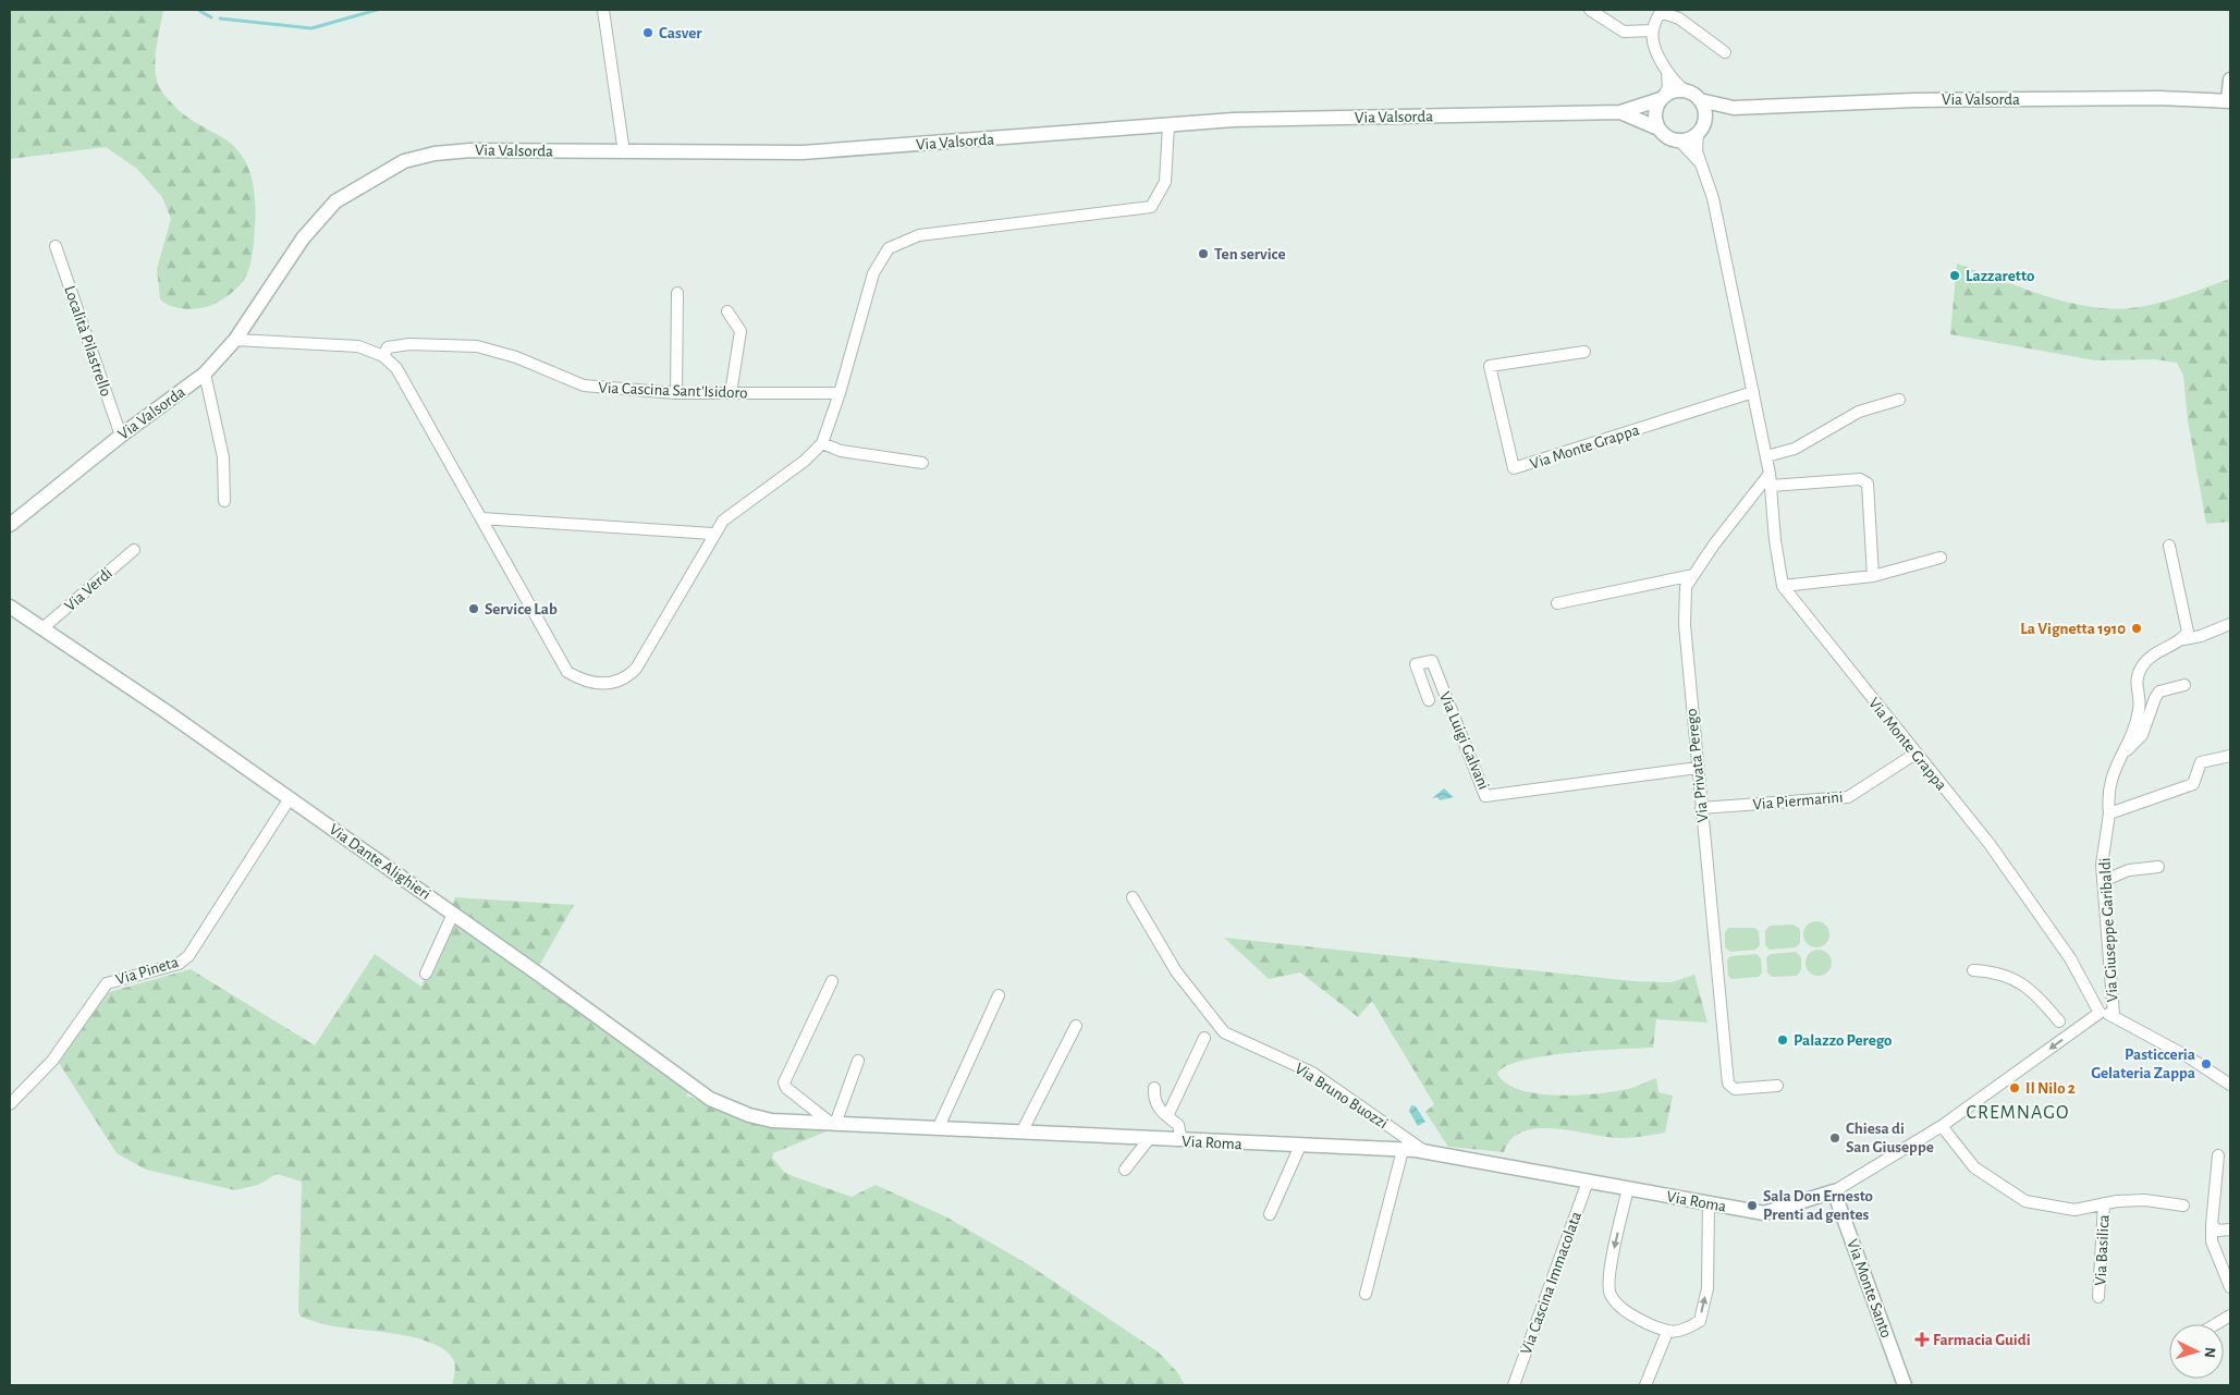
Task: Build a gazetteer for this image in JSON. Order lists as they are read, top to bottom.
{
  "streets": {
    "street": [
      "Via Valsorda",
      "Località Pilastrello",
      "Via Cascina Sant'Isidoro",
      "Via Monte Grappa",
      "Via Verdi",
      "Via Luigi Galvani",
      "Via Privata Perego",
      "Via Piermarini",
      "Via Dante Alighieri",
      "Via Giuseppe Garibaldi",
      "Via Pineta",
      "Via Bruno Buozzi",
      "Via Roma",
      "Via Basilica",
      "Via Cascina Immacolata",
      "Via Monte Santo"
    ]
  },
  "crossings": [
    ["Via Valsorda", "Località Pilastrello"],
    ["Via Valsorda", "Via Monte Grappa"],
    ["Via Monte Grappa", "Via Privata Perego"],
    ["Via Monte Grappa", "Via Piermarini"],
    ["Via Monte Grappa", "Via Roma"],
    ["Via Verdi", "Via Dante Alighieri"],
    ["Via Luigi Galvani", "Via Privata Perego"],
    ["Via Privata Perego", "Via Piermarini"],
    ["Via Dante Alighieri", "Via Pineta"],
    ["Via Dante Alighieri", "Via Roma"],
    ["Via Bruno Buozzi", "Via Roma"],
    ["Via Roma", "Via Basilica"],
    ["Via Roma", "Via Cascina Immacolata"],
    ["Via Roma", "Via Monte Santo"]
  ],
  "districts": ["CREMNAGO"],
  "places": {
    "other": [
      "Casver",
      "Ten service",
      "Lazzaretto",
      "Service Lab",
      "La Vignetta 1910",
      "Palazzo Perego",
      "Pasticceria Gelateria Zappa",
      "Il Nilo 2",
      "Chiesa di San Giuseppe",
      "Sala Don Ernesto Prenti ad gentes"
    ],
    "health": ["Farmacia Guidi"]
  },
  "north": "right"
}
